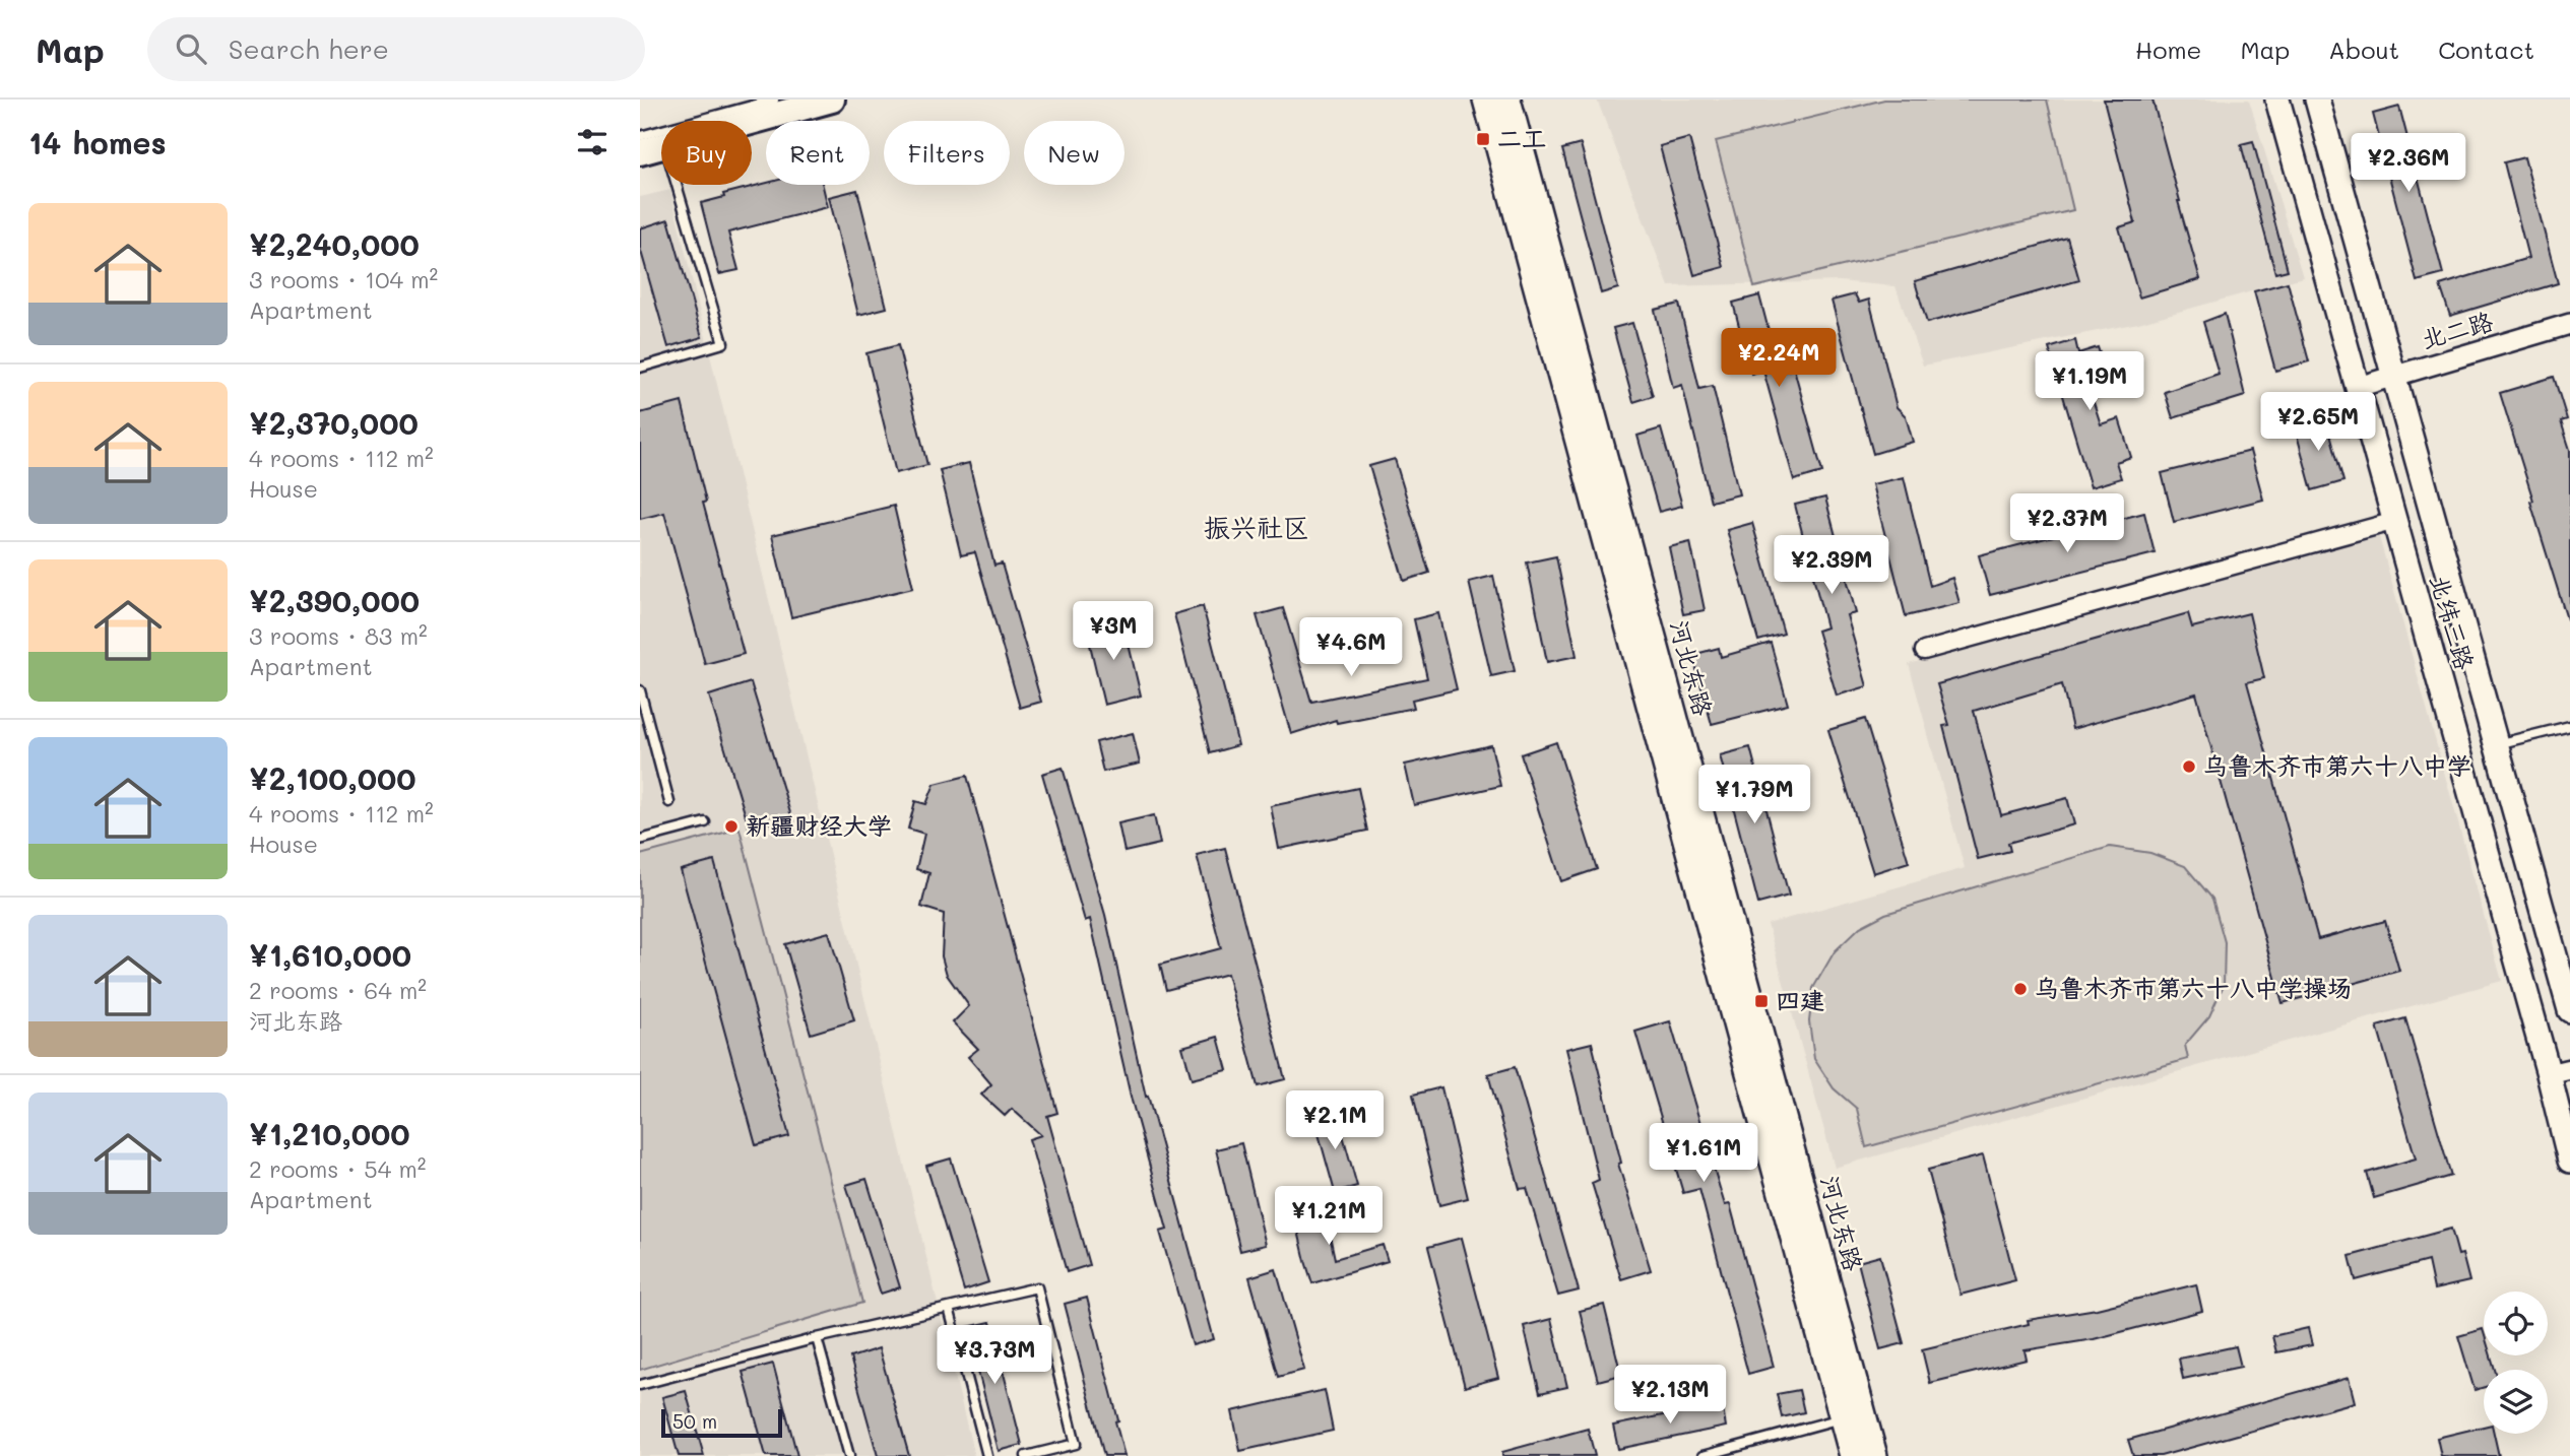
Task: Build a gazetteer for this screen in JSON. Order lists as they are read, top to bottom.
{
  "streets": {
    "main road": ["北纬三路", "河北东路"],
    "street": ["北二路"]
  },
  "crossings": [
    ["北二路", "北纬三路"]
  ],
  "districts": ["振兴社区"],
  "places": {
    "transit": ["二工", "四建"],
    "other": ["乌鲁木齐市第六十八中学", "新疆财经大学", "乌鲁木齐市第六十八中学操场"]
  },
  "scale_bar": "50 m",
  "page": {
    "header": "Map",
    "search": "Search here",
    "nav": [
      "Home",
      "Map",
      "About",
      "Contact"
    ],
    "heading": "14 homes",
    "chip": [
      "Buy",
      "Rent",
      "Filters",
      "New"
    ],
    "price": [
      "¥2.36M",
      "¥2.24M",
      "¥1.19M",
      "¥2.65M",
      "¥2.37M",
      "¥2.39M",
      "¥3M",
      "¥4.6M",
      "¥1.79M",
      "¥2.1M",
      "¥1.61M",
      "¥1.21M",
      "¥3.73M",
      "¥2.13M"
    ],
    "list": [
      {
        "name": "¥2,240,000",
        "note": "3 rooms · 104 m² · Apartment"
      },
      {
        "name": "¥2,370,000",
        "note": "4 rooms · 112 m² · House"
      },
      {
        "name": "¥2,390,000",
        "note": "3 rooms · 83 m² · Apartment"
      },
      {
        "name": "¥2,100,000",
        "note": "4 rooms · 112 m² · House"
      },
      {
        "name": "¥1,610,000",
        "note": "2 rooms · 64 m² · 河北东路"
      },
      {
        "name": "¥1,210,000",
        "note": "2 rooms · 54 m² · Apartment"
      }
    ],
    "scale": "50 m"
  }
}
